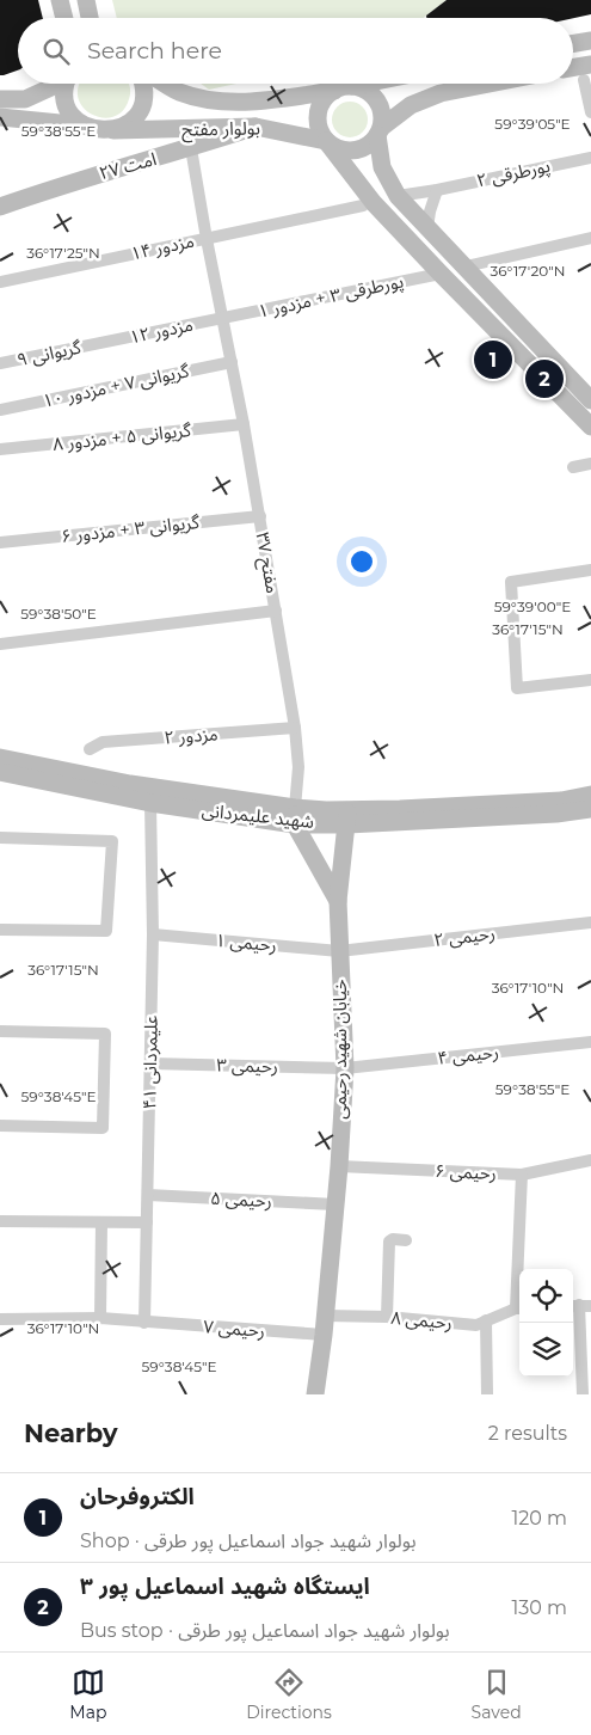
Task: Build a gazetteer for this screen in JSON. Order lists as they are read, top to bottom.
{
  "streets": {
    "main road": [
      "بولوار مفتح",
      "امت ۲۷",
      "شهید علیمردانی",
      "خیابان شهید رحیمی"
    ],
    "street": [
      "پورطرقی ۲",
      "مزدور ۱۴",
      "پورطرقی ۳ + مزدور ۱",
      "مزدور ۱۲",
      "گریوانی ۹",
      "گریوانی ۷ + مزدور ۱۰",
      "گریوانی ۵ + مزدور ۸",
      "گریوانی ۳ + مزدور ۶",
      "مفتح ۳۷",
      "مزدور ۲",
      "رحیمی ۲",
      "رحیمی ۱",
      "رحیمی ۴",
      "علیمردانی ۴۱",
      "رحیمی ۳",
      "رحیمی ۶",
      "رحیمی ۵",
      "رحیمی ۸",
      "رحیمی ۷"
    ]
  },
  "crossings": [
    ["بولوار مفتح", "امت ۲۷"],
    ["امت ۲۷", "مفتح ۳۷"],
    ["مزدور ۱۴", "مفتح ۳۷"],
    ["پورطرقی ۳ + مزدور ۱", "مزدور ۱۲"],
    ["پورطرقی ۳ + مزدور ۱", "مفتح ۳۷"],
    ["مزدور ۱۲", "گریوانی ۹"],
    ["مزدور ۱۲", "مفتح ۳۷"],
    ["گریوانی ۷ + مزدور ۱۰", "مفتح ۳۷"],
    ["گریوانی ۵ + مزدور ۸", "مفتح ۳۷"],
    ["گریوانی ۳ + مزدور ۶", "مفتح ۳۷"],
    ["مفتح ۳۷", "مزدور ۲"],
    ["مفتح ۳۷", "شهید علیمردانی"],
    ["شهید علیمردانی", "خیابان شهید رحیمی"],
    ["شهید علیمردانی", "علیمردانی ۴۱"],
    ["رحیمی ۲", "رحیمی ۱"],
    ["رحیمی ۲", "خیابان شهید رحیمی"],
    ["رحیمی ۱", "خیابان شهید رحیمی"],
    ["رحیمی ۱", "علیمردانی ۴۱"],
    ["خیابان شهید رحیمی", "رحیمی ۴"],
    ["خیابان شهید رحیمی", "رحیمی ۳"],
    ["خیابان شهید رحیمی", "رحیمی ۶"],
    ["خیابان شهید رحیمی", "رحیمی ۵"],
    ["خیابان شهید رحیمی", "رحیمی ۸"],
    ["خیابان شهید رحیمی", "رحیمی ۷"],
    ["رحیمی ۴", "رحیمی ۳"],
    ["علیمردانی ۴۱", "رحیمی ۳"],
    ["علیمردانی ۴۱", "رحیمی ۵"],
    ["علیمردانی ۴۱", "رحیمی ۷"]
  ],
  "page": {
    "search": "Search here",
    "pins": ["1", "2"],
    "heading": ["Nearby", "2 results"],
    "list": [
      {
        "mark": "1",
        "name": "الکتروفرحان",
        "note": "Shop · بولوار شهید جواد اسماعیل پور طرقی",
        "value": "120 m"
      },
      {
        "mark": "2",
        "name": "ایستگاه شهید اسماعیل پور ۳",
        "note": "Bus stop · بولوار شهید جواد اسماعیل پور طرقی",
        "value": "130 m"
      }
    ],
    "nav": ["Map", "Directions", "Saved"]
  },
  "coordinates": [
    "59°39'05\"E",
    "59°38'55\"E",
    "36°17'25\"N",
    "36°17'20\"N",
    "59°39'00\"E",
    "59°38'50\"E",
    "36°17'15\"N",
    "36°17'10\"N",
    "59°38'45\"E"
  ]
}
